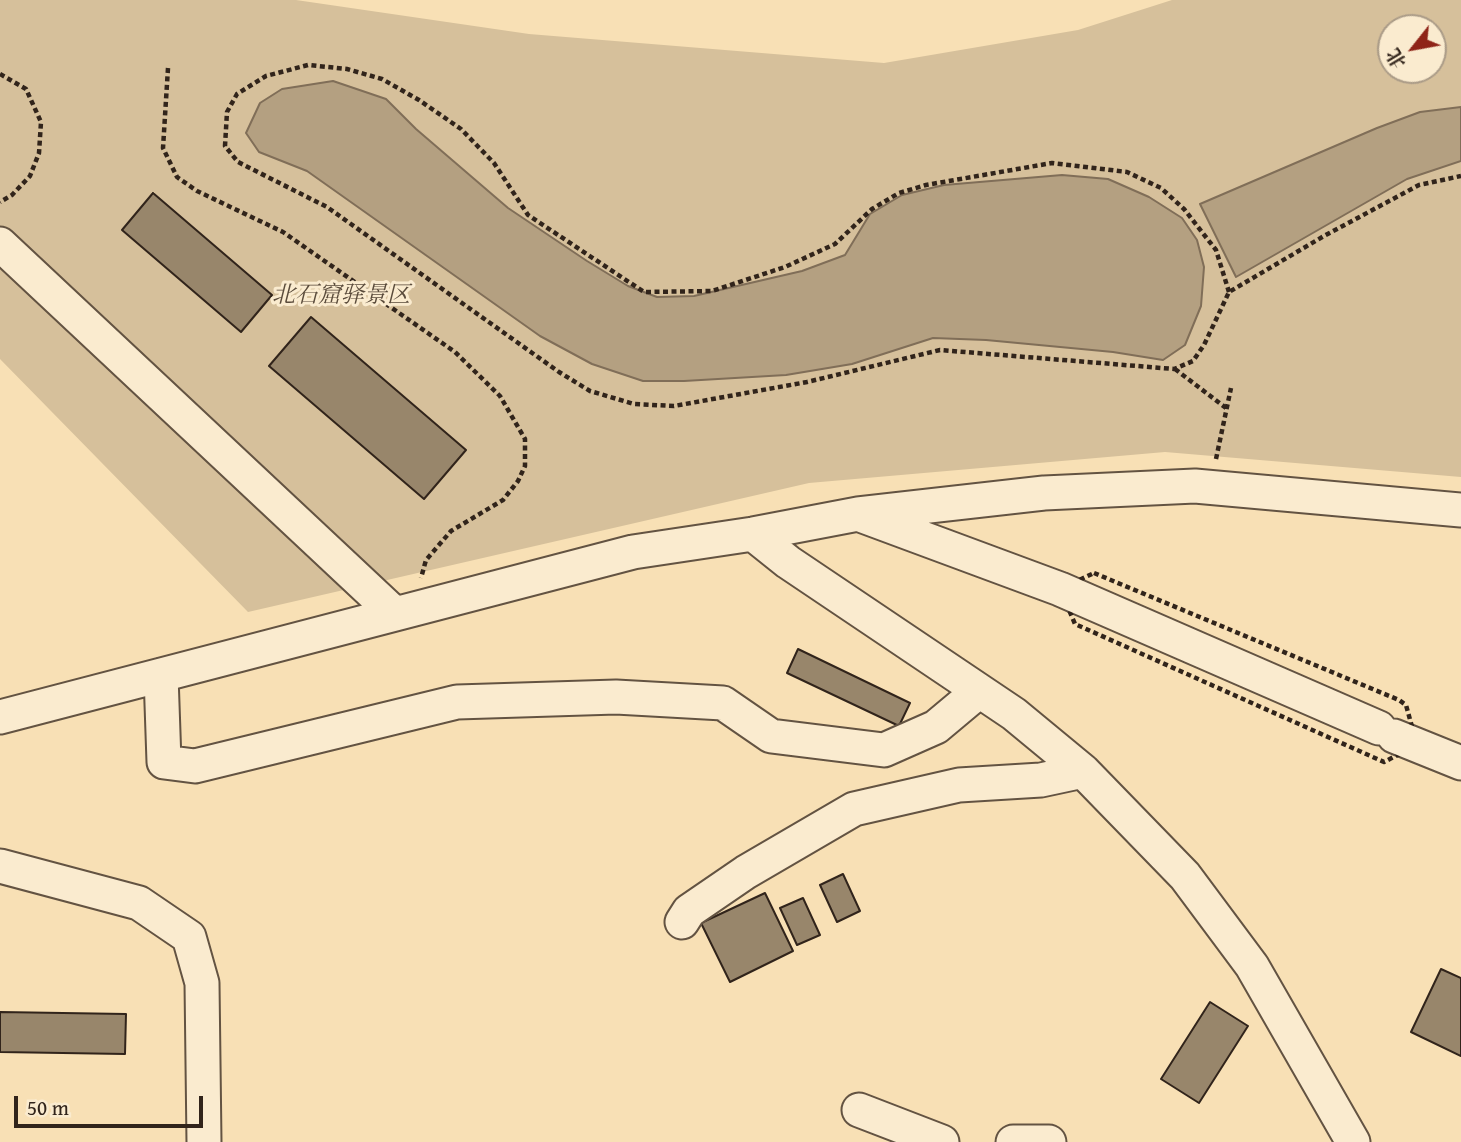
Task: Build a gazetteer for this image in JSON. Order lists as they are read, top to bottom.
{
  "parks": ["北石窟驿景区"],
  "scale_bar": "50 m",
  "north": "bottom left"
}
